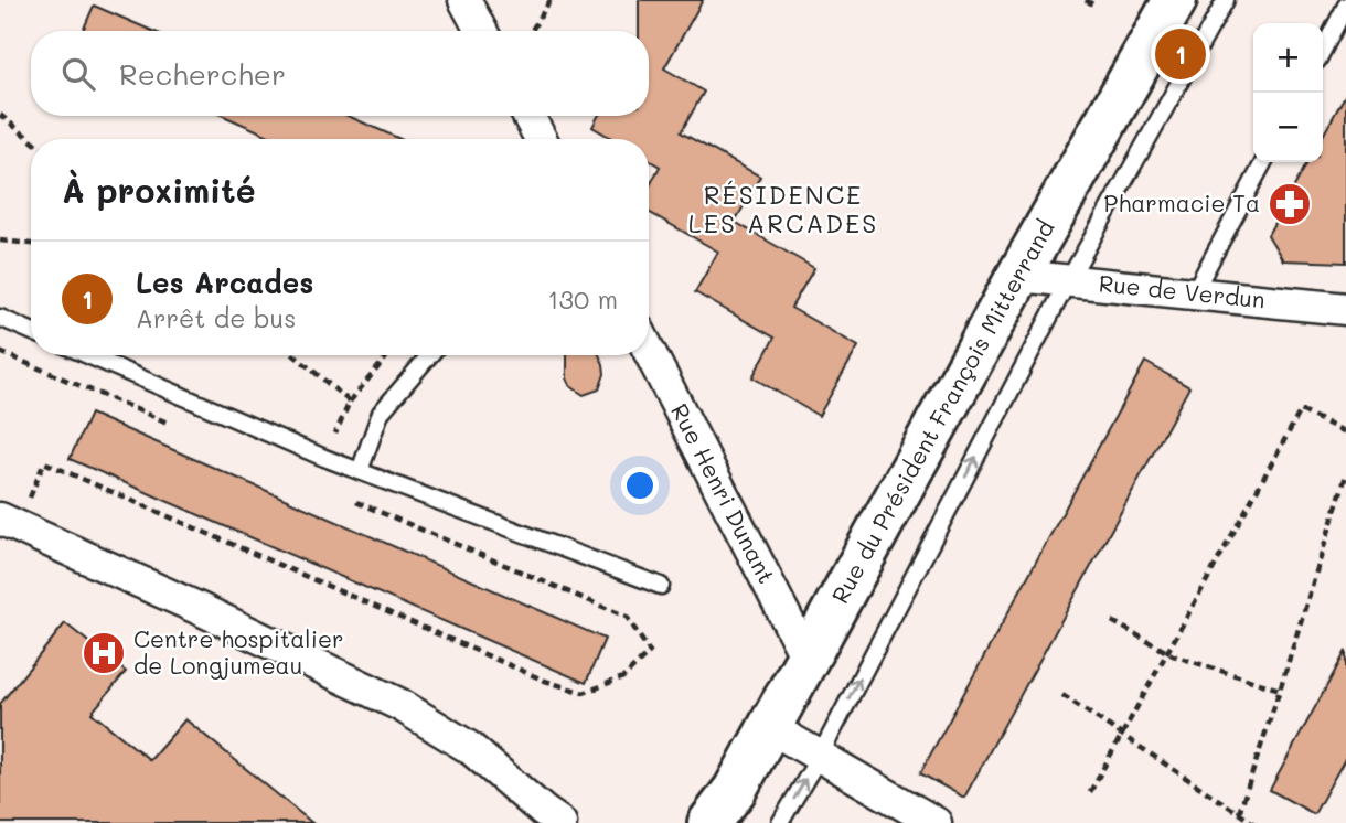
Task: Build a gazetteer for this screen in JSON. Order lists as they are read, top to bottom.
{
  "streets": {
    "main road": ["Rue du Président François Mitterrand"],
    "street": ["Rue de Verdun", "Rue Henri Dunant"]
  },
  "crossings": [
    ["Rue de Verdun", "Rue du Président François Mitterrand"],
    ["Rue du Président François Mitterrand", "Rue Henri Dunant"]
  ],
  "districts": ["RÉSIDENCE LES ARCADES"],
  "places": {
    "pharmacy": ["Pharmacie Ta"],
    "hospital": ["Centre hospitalier de Longjumeau"]
  },
  "page": {
    "map_buttons": ["+", "−"],
    "pins": "1",
    "search": "Rechercher",
    "heading": "À proximité",
    "list": [
      {
        "mark": "1",
        "name": "Les Arcades",
        "note": "Arrêt de bus",
        "value": "130 m"
      }
    ]
  }
}
